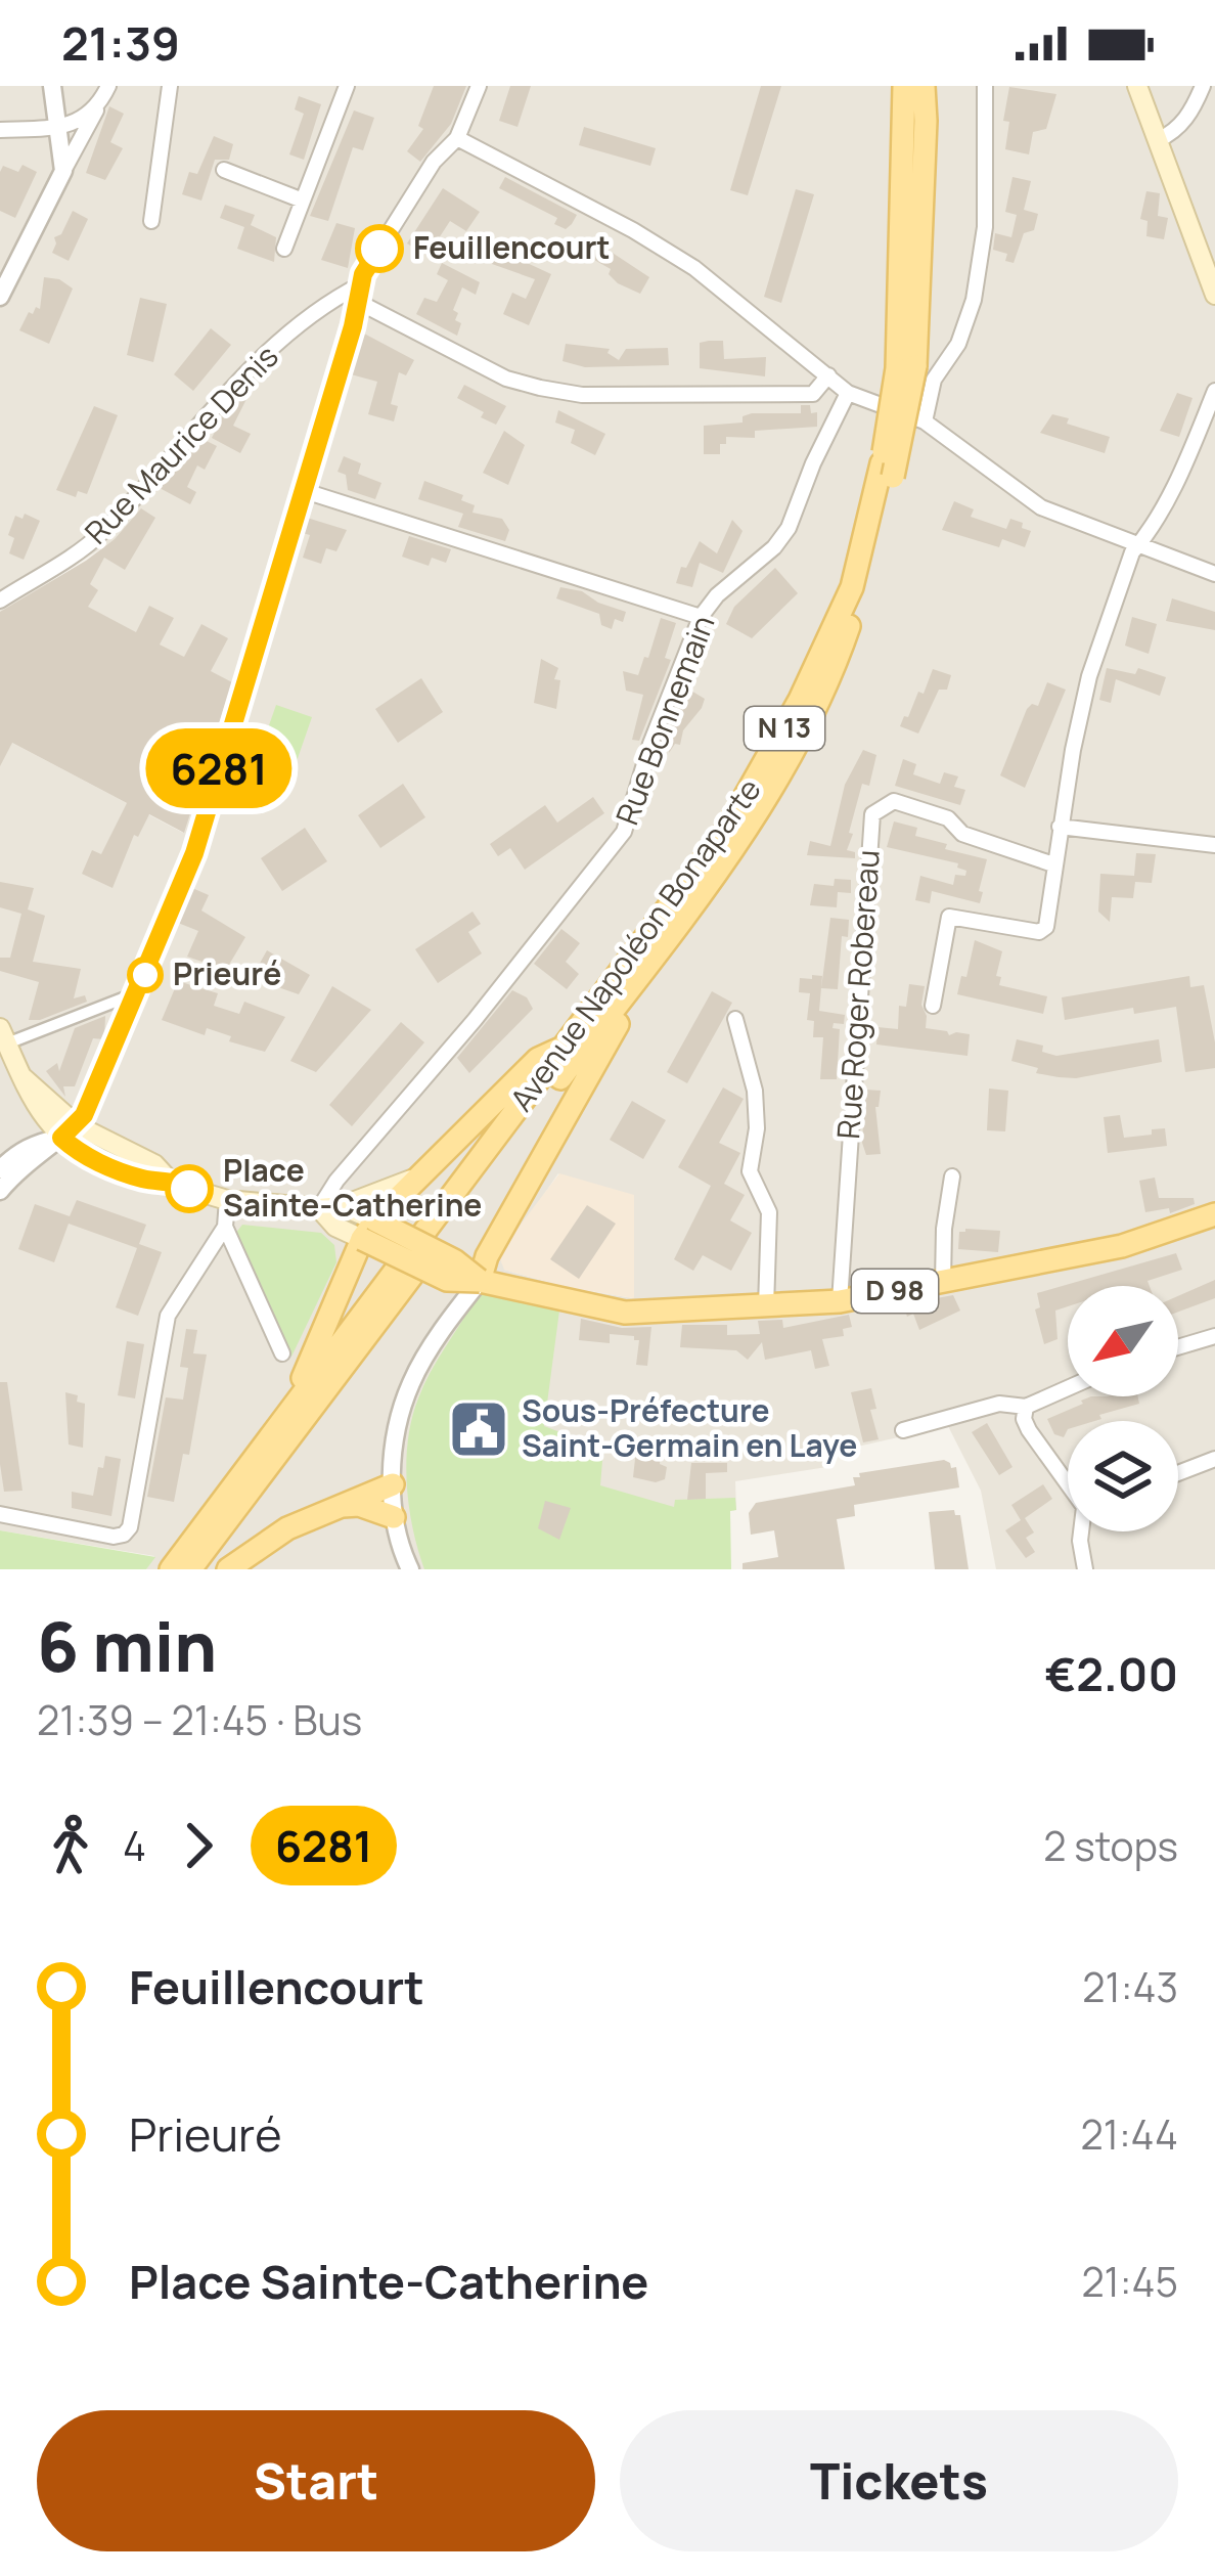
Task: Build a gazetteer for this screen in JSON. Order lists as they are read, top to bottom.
{
  "streets": {
    "main road": ["N 13", "Avenue Napoléon Bonaparte", "D 98"],
    "street": ["Rue Maurice Denis", "Rue Bonnemain", "Rue Roger Robereau"]
  },
  "crossings": [
    ["Rue Bonnemain", "D 98"],
    ["Rue Roger Robereau", "D 98"]
  ],
  "places": {
    "other": ["Feuillencourt", "Prieuré", "Place Sainte-Catherine"],
    "public building": ["Sous-Préfecture Saint-Germain en Laye"]
  },
  "lines": ["bus line 6281"],
  "north": "bottom left",
  "page": {
    "status": "21:39",
    "on_map": "6281",
    "heading": ["6 min", "21:39 – 21:45 · Bus", "€2.00"],
    "legs": ["4", "6281", "2 stops"],
    "list": [
      {
        "name": "Feuillencourt",
        "value": "21:43"
      },
      {
        "name": "Prieuré",
        "value": "21:44"
      },
      {
        "name": "Place Sainte-Catherine",
        "value": "21:45"
      }
    ],
    "buttons": ["Start", "Tickets"]
  }
}
